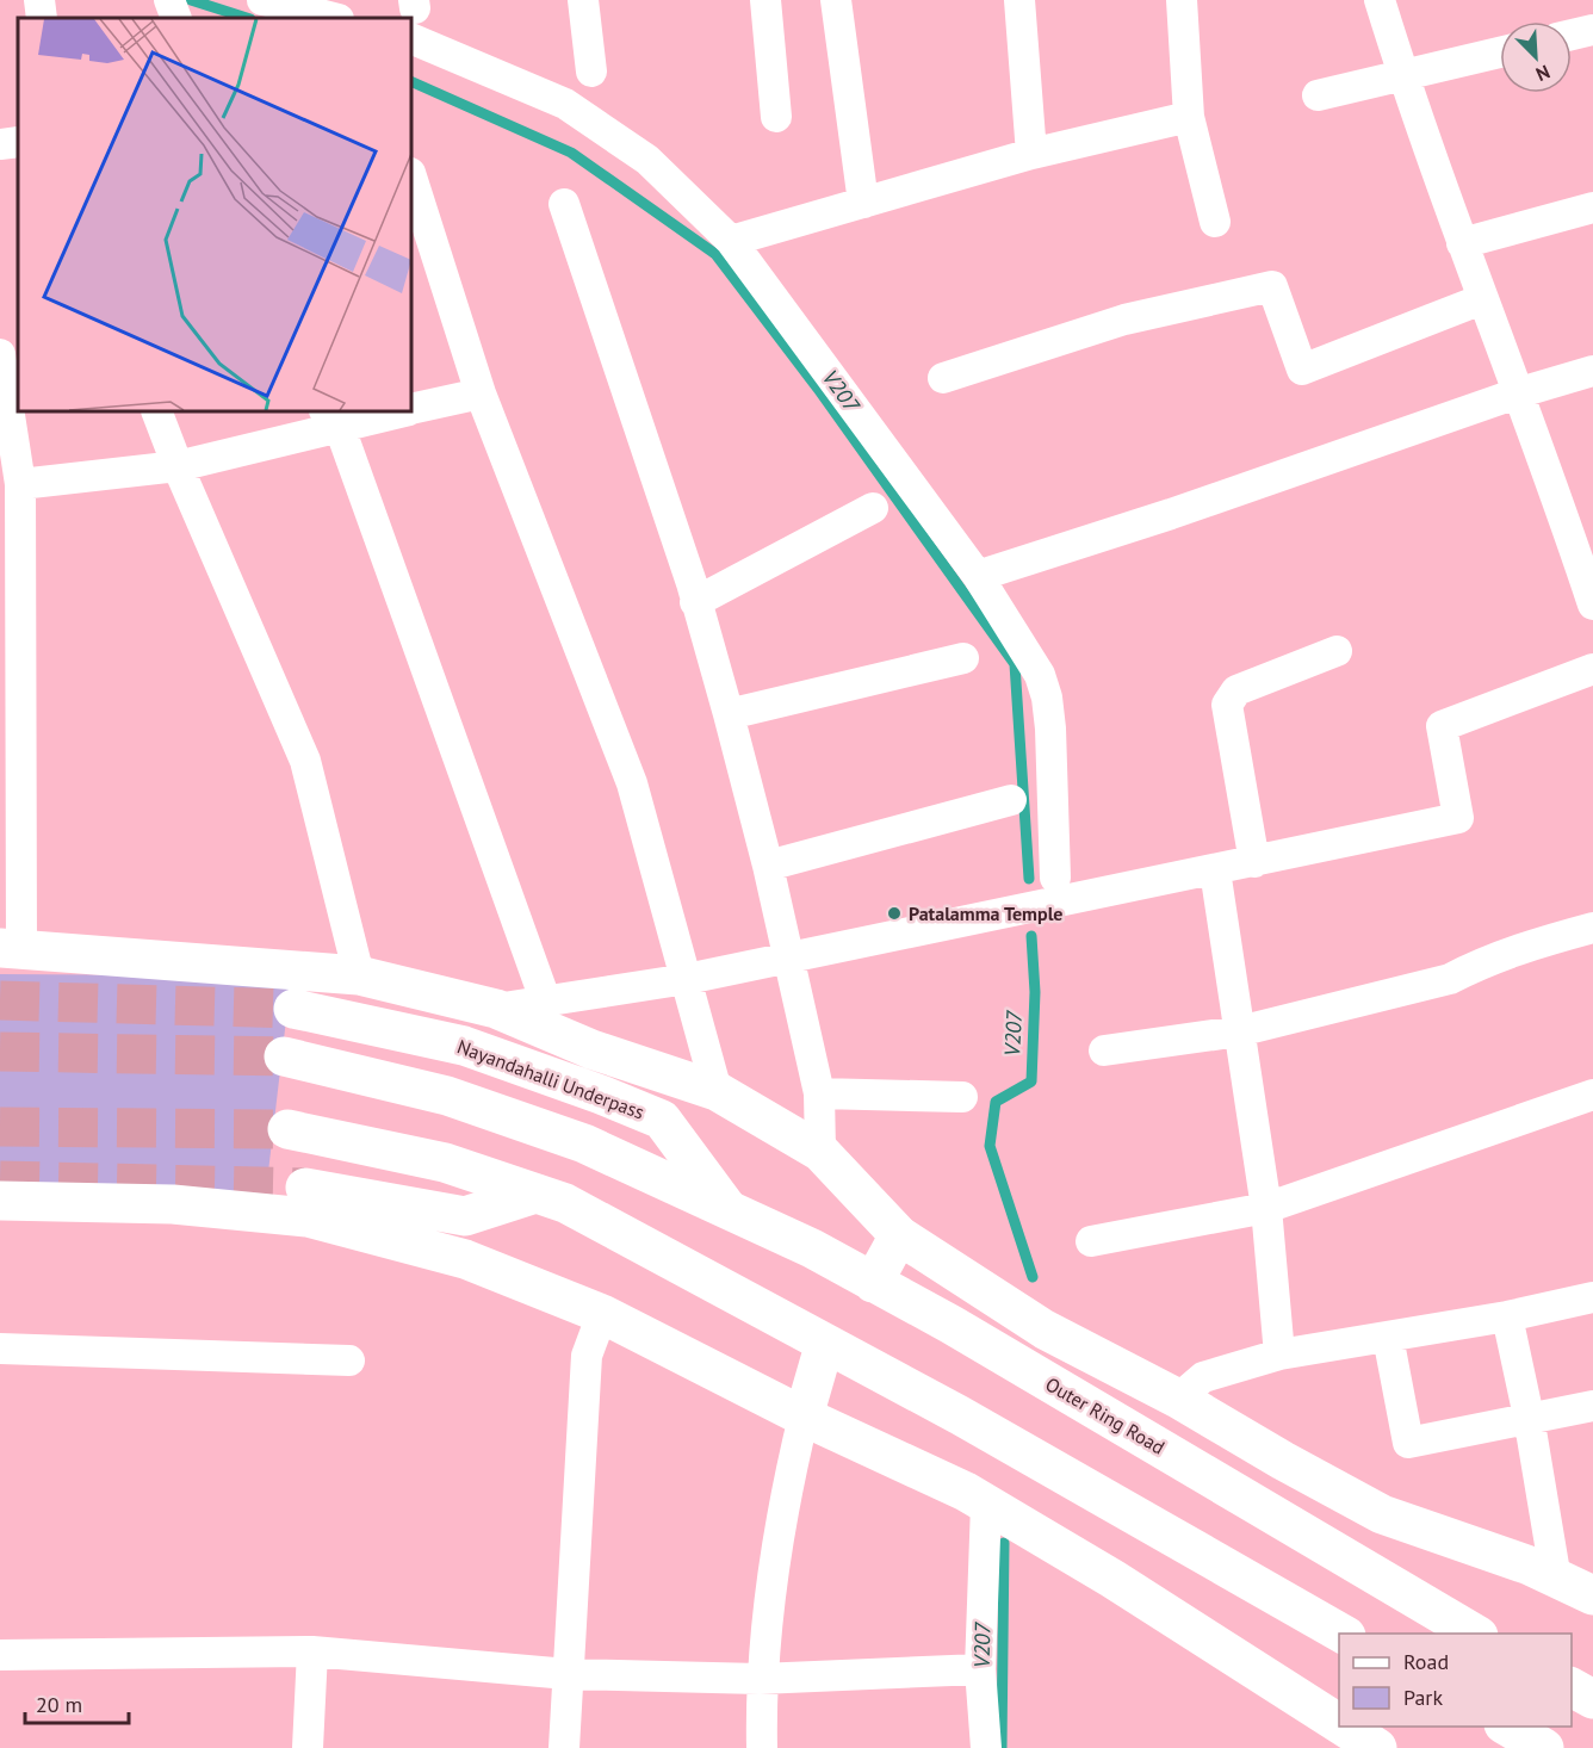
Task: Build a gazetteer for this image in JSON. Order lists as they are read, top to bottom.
{
  "streets": {
    "main road": ["Nayandahalli Underpass", "Outer Ring Road"]
  },
  "crossings": [
    ["Nayandahalli Underpass", "Outer Ring Road"]
  ],
  "water": ["V207"],
  "places": ["Patalamma Temple"],
  "legend": ["Road", "Park"],
  "scale_bar": "20 m",
  "north": "bottom right"
}
